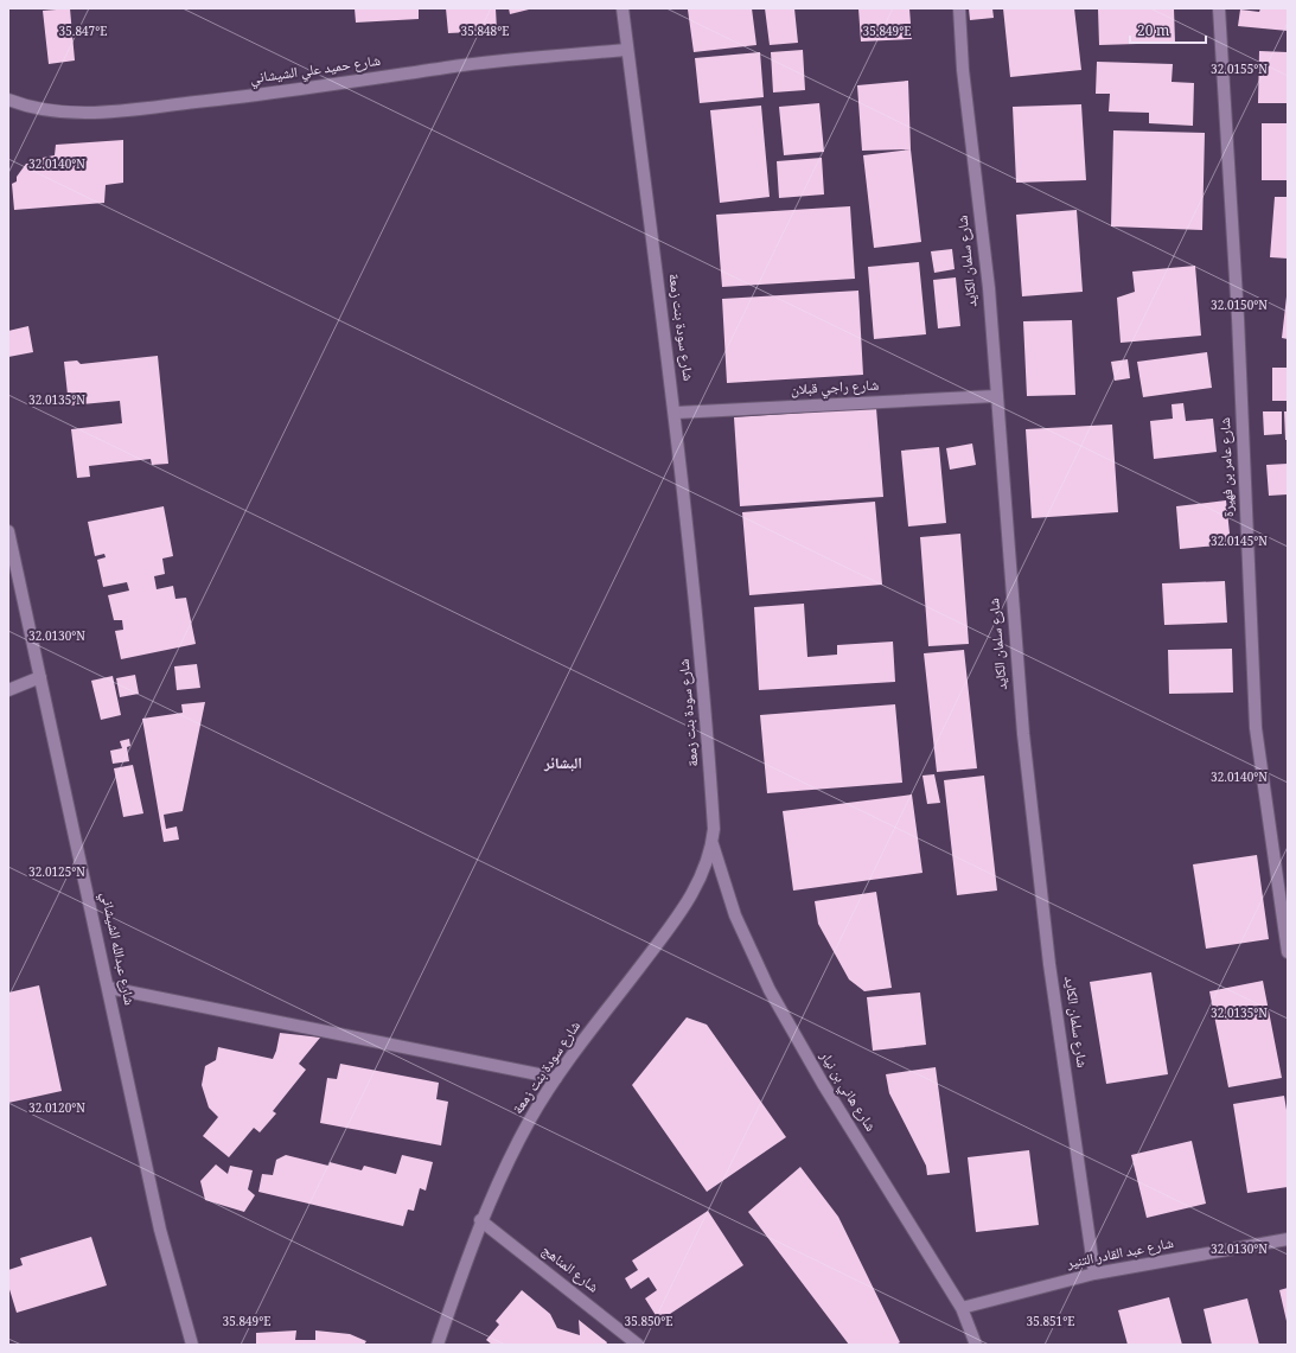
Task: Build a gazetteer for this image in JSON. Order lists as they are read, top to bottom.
{
  "streets": {
    "street": [
      "شارع حميد علي الشيشاني",
      "شارع سلمان الكايد",
      "شارع سودة بنت زمعة",
      "شارع راجي قبلان",
      "شارع عامر بن فهيرة",
      "شارع عبدالله الشيشاني",
      "شارع هاني بن نيار",
      "شارع عبد القادر التنير",
      "شارع المناهج"
    ]
  },
  "crossings": [
    ["شارع حميد علي الشيشاني", "شارع سودة بنت زمعة"],
    ["شارع سلمان الكايد", "شارع راجي قبلان"],
    ["شارع سلمان الكايد", "شارع عبد القادر التنير"],
    ["شارع سودة بنت زمعة", "شارع راجي قبلان"],
    ["شارع سودة بنت زمعة", "شارع هاني بن نيار"],
    ["شارع سودة بنت زمعة", "شارع المناهج"],
    ["شارع هاني بن نيار", "شارع عبد القادر التنير"]
  ],
  "districts": ["البشائر"],
  "scale_bar": "20 m",
  "coordinates": [
    "35.847°E",
    "35.848°E",
    "35.849°E",
    "32.0155°N",
    "32.0140°N",
    "32.0150°N",
    "32.0135°N",
    "32.0145°N",
    "32.0130°N",
    "32.0125°N",
    "32.0120°N",
    "35.850°E",
    "35.851°E"
  ]
}
